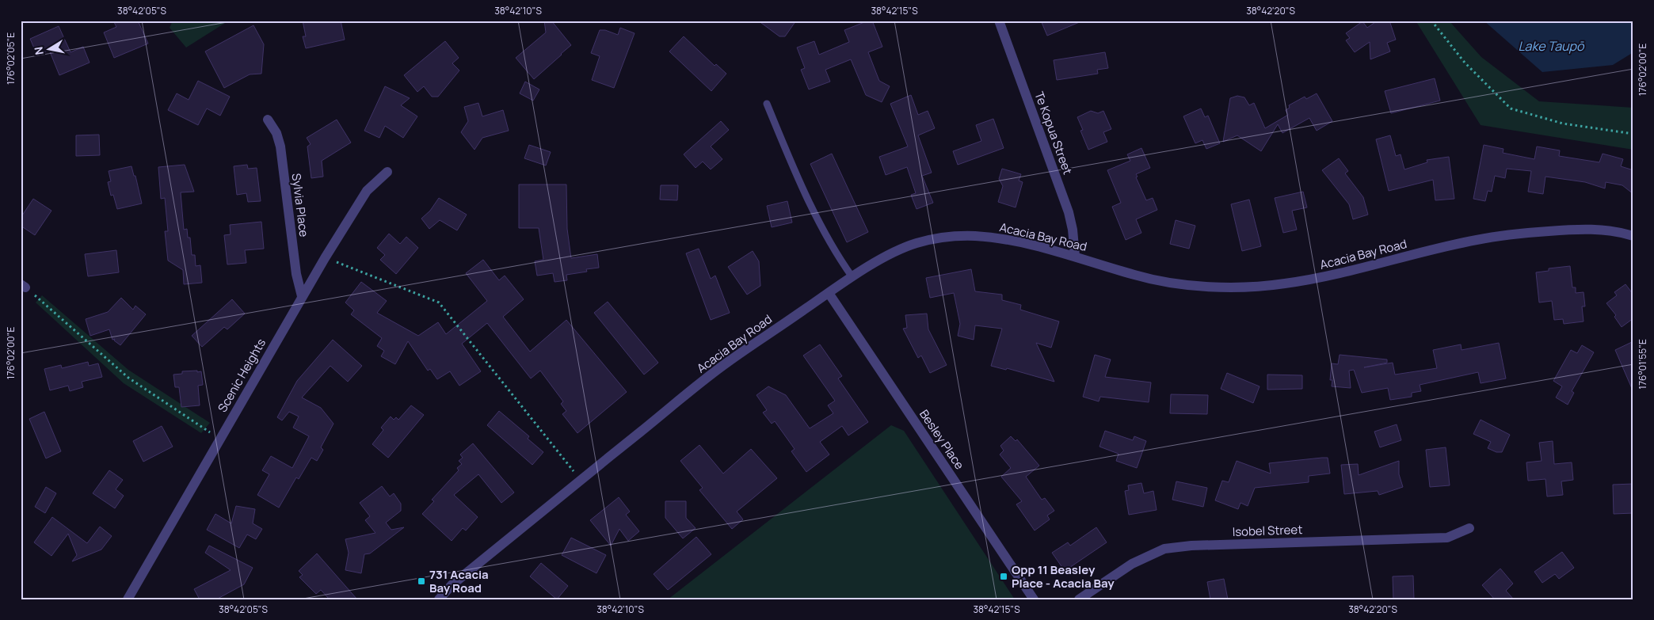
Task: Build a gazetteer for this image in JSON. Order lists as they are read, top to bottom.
{
  "streets": {
    "street": [
      "Te Kopua Street",
      "Sylvia Place",
      "Acacia Bay Road",
      "Scenic Heights",
      "Besley Place",
      "Isobel Street"
    ]
  },
  "crossings": [
    ["Te Kopua Street", "Acacia Bay Road"],
    ["Sylvia Place", "Scenic Heights"],
    ["Acacia Bay Road", "Besley Place"]
  ],
  "water": ["Lake Taupō"],
  "places": {
    "transit": ["Opp 11 Beasley Place - Acacia Bay", "731 Acacia Bay Road"]
  },
  "north": "left",
  "coordinates": [
    "38°42'05\"S",
    "38°42'10\"S",
    "38°42'15\"S",
    "38°42'20\"S",
    "176°02'05\"E",
    "176°02'00\"E",
    "176°01'55\"E"
  ]
}
